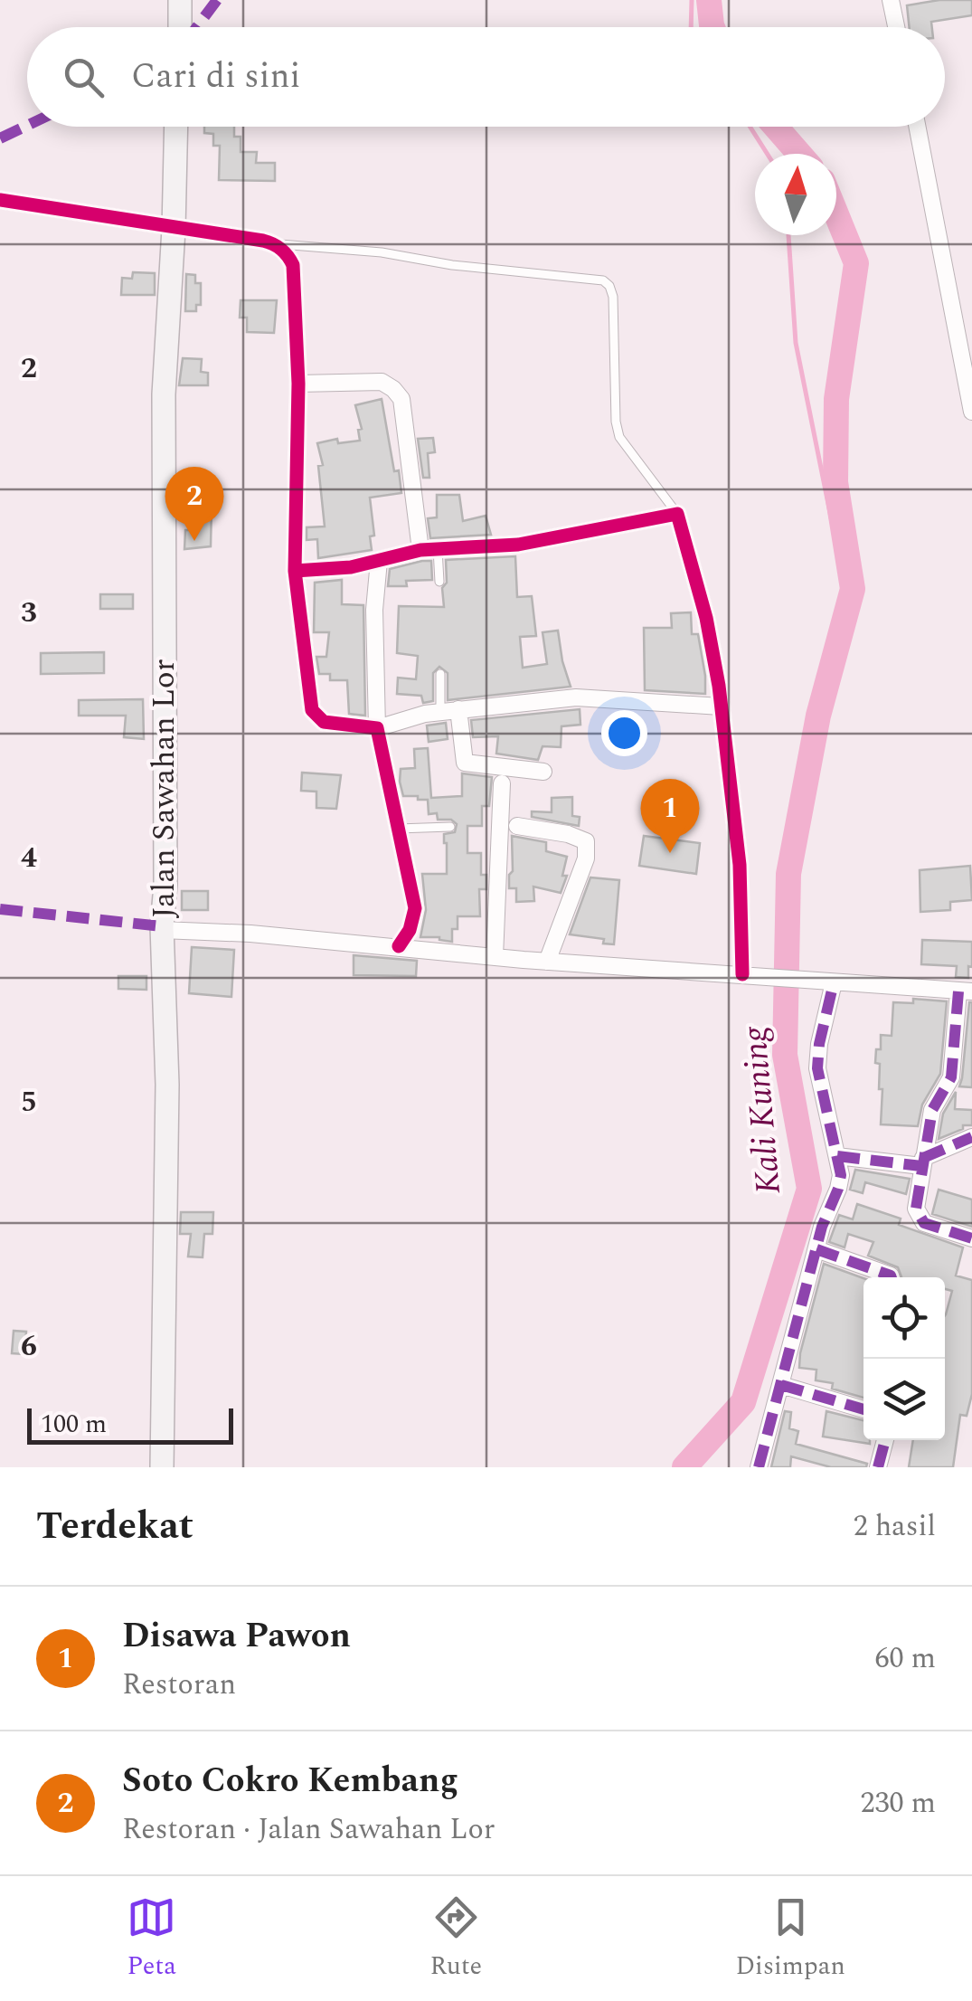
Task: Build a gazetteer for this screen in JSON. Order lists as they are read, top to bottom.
{
  "streets": {
    "main road": ["Jalan Sawahan Lor"]
  },
  "water": ["Kali Kuning"],
  "scale_bar": "100 m",
  "north": "top",
  "page": {
    "search": "Cari di sini",
    "pins": ["2", "1"],
    "scale": "100 m",
    "heading": ["Terdekat", "2 hasil"],
    "list": [
      {
        "mark": "1",
        "name": "Disawa Pawon",
        "note": "Restoran",
        "value": "60 m"
      },
      {
        "mark": "2",
        "name": "Soto Cokro Kembang",
        "note": "Restoran · Jalan Sawahan Lor",
        "value": "230 m"
      }
    ],
    "nav": ["Peta", "Rute", "Disimpan"]
  },
  "grid": {
    "rows": [
      "2",
      "3",
      "4",
      "5",
      "6"
    ]
  }
}
